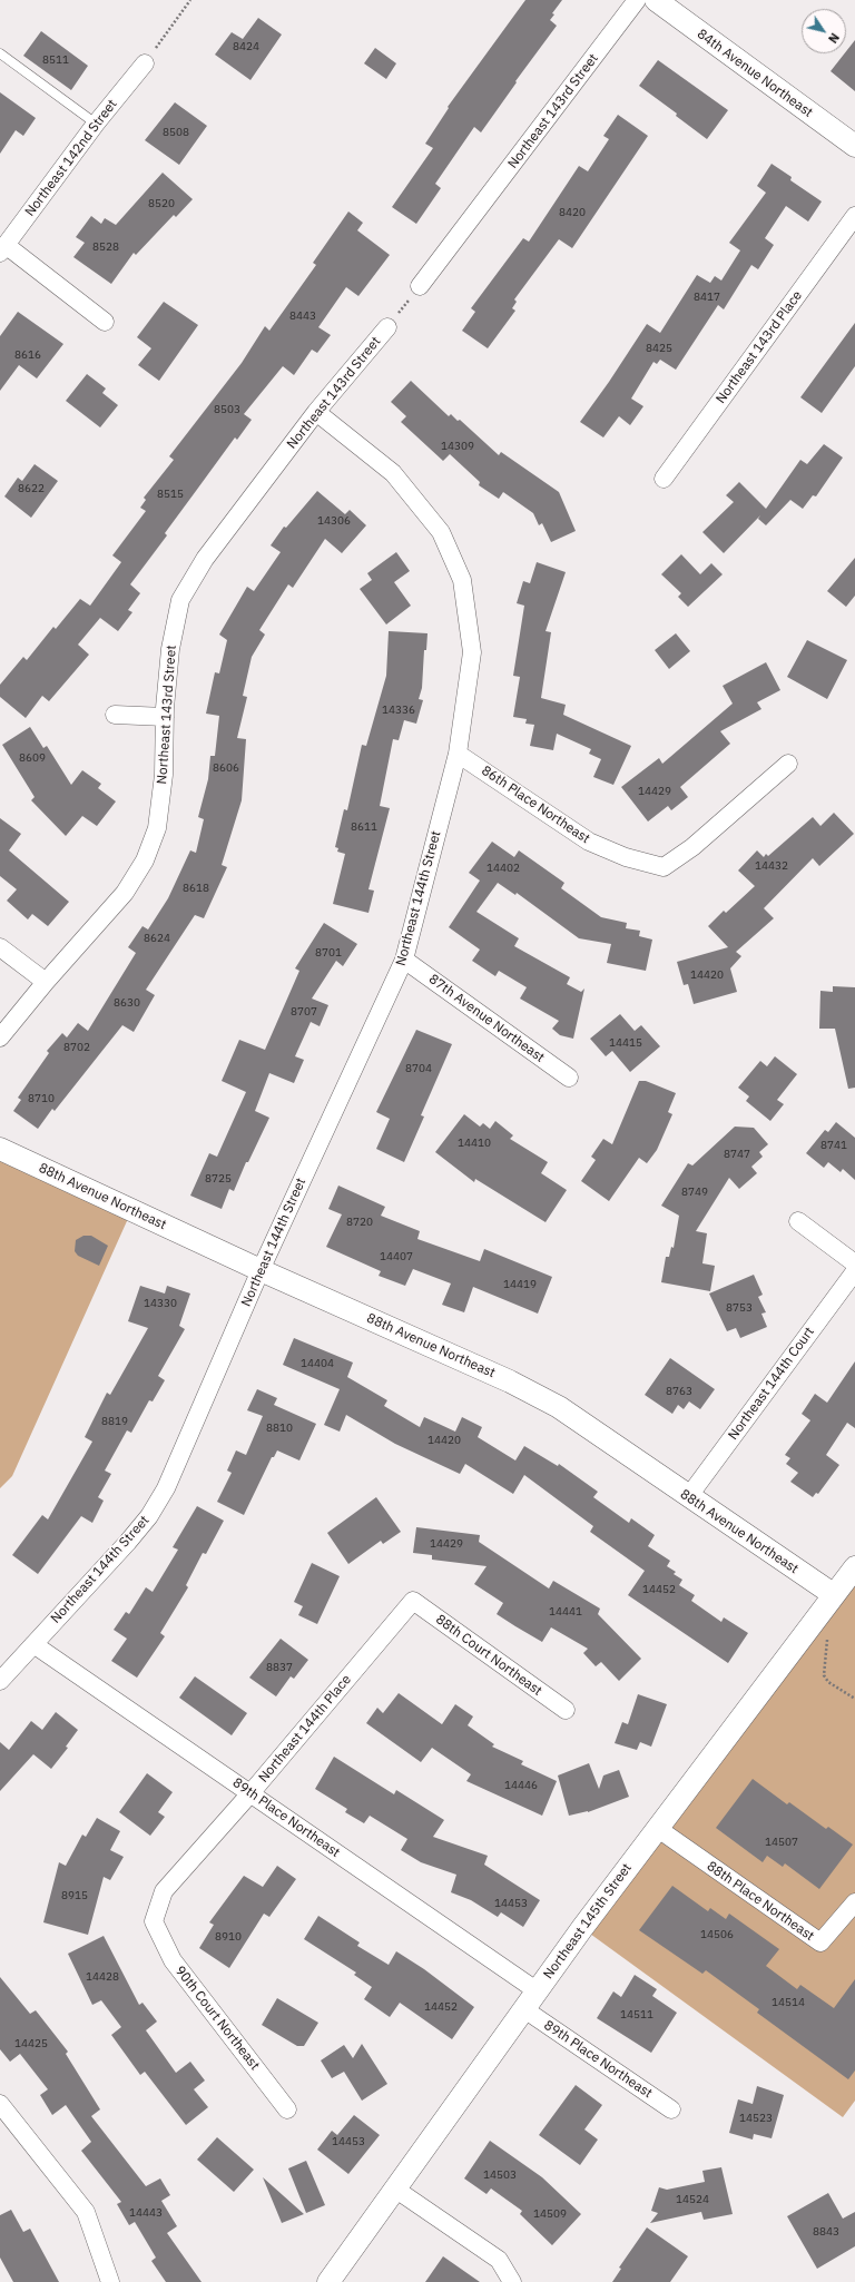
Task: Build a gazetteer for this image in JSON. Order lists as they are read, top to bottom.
{
  "streets": {
    "street": [
      "84th Avenue Northeast",
      "Northeast 143rd Street",
      "Northeast 142nd Street",
      "Northeast 143rd Place",
      "86th Place Northeast",
      "Northeast 144th Street",
      "87th Avenue Northeast",
      "88th Avenue Northeast",
      "Northeast 144th Court",
      "88th Court Northeast",
      "Northeast 144th Place",
      "89th Place Northeast",
      "88th Place Northeast",
      "Northeast 145th Street",
      "90th Court Northeast"
    ]
  },
  "crossings": [
    ["Northeast 143rd Street", "Northeast 144th Street"],
    ["86th Place Northeast", "Northeast 144th Street"],
    ["Northeast 144th Street", "87th Avenue Northeast"],
    ["Northeast 144th Street", "88th Avenue Northeast"],
    ["Northeast 144th Street", "89th Place Northeast"],
    ["88th Avenue Northeast", "Northeast 144th Court"],
    ["88th Avenue Northeast", "Northeast 145th Street"],
    ["88th Court Northeast", "Northeast 144th Place"],
    ["Northeast 144th Place", "89th Place Northeast"],
    ["Northeast 144th Place", "90th Court Northeast"],
    ["89th Place Northeast", "Northeast 145th Street"],
    ["88th Place Northeast", "Northeast 145th Street"]
  ],
  "house_numbers": [
    "8424",
    "8511",
    "8508",
    "8520",
    "8420",
    "8528",
    "8417",
    "8443",
    "8425",
    "8616",
    "8503",
    "14309",
    "8622",
    "8515",
    "14306",
    "14336",
    "8609",
    "8606",
    "14429",
    "8611",
    "14432",
    "14402",
    "8618",
    "8624",
    "8701",
    "14420",
    "8630",
    "8707",
    "14415",
    "8702",
    "8704",
    "8710",
    "14410",
    "8741",
    "8747",
    "8725",
    "8749",
    "8720",
    "14407",
    "14419",
    "14330",
    "8753",
    "14404",
    "8763",
    "8819",
    "8810",
    "14420",
    "14429",
    "14452",
    "14441",
    "8837",
    "14446",
    "14507",
    "8915",
    "14453",
    "14506",
    "8910",
    "14428",
    "14514",
    "14452",
    "14511",
    "14425",
    "14523",
    "14453",
    "14503",
    "14524",
    "14443",
    "14509",
    "8843"
  ],
  "north": "bottom right"
}
